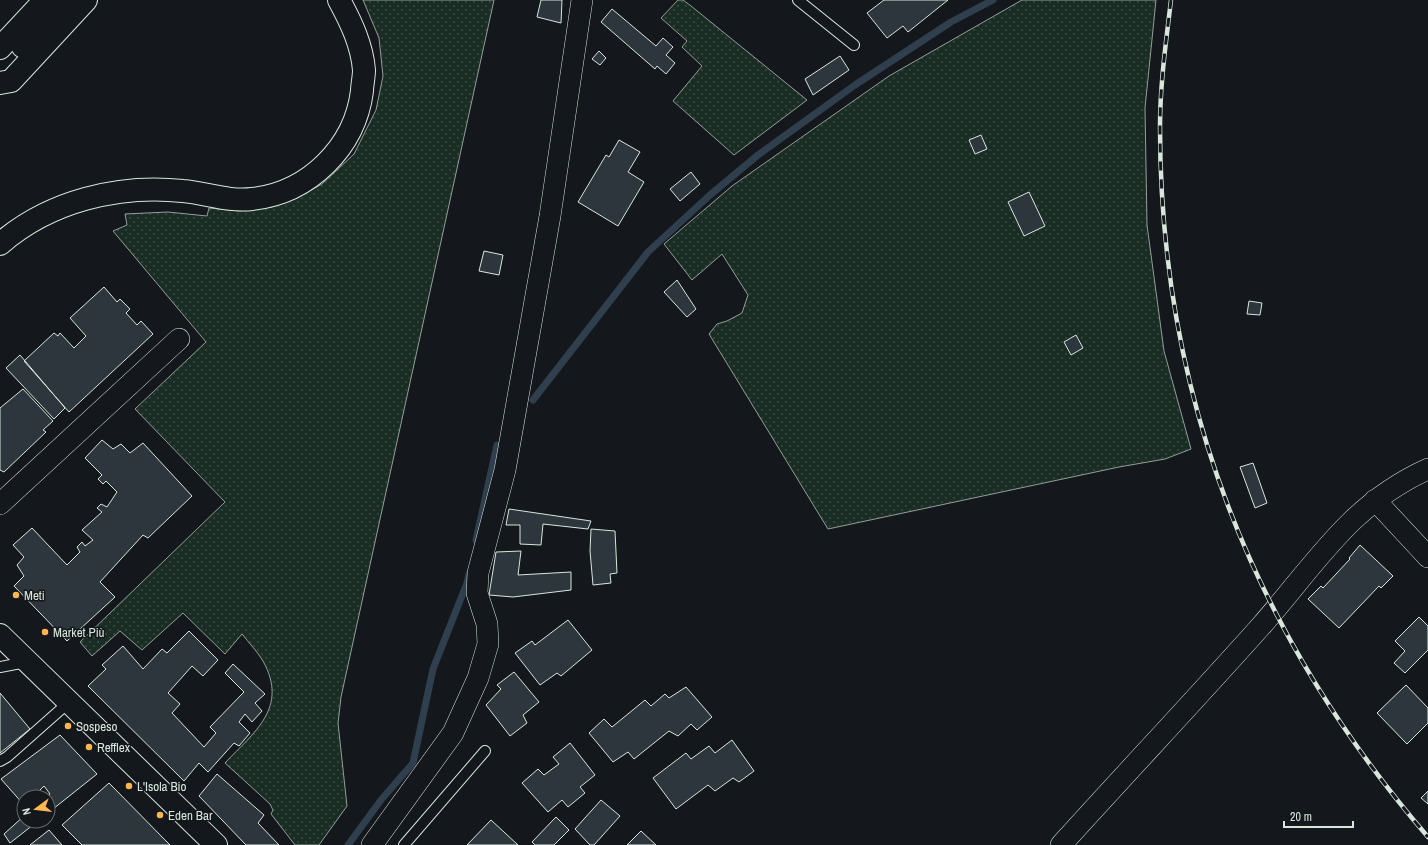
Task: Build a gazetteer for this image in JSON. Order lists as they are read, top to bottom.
{
  "places": [
    "Meti",
    "Market Più",
    "Sospeso",
    "Refflex",
    "L'Isola Bio",
    "Eden Bar"
  ],
  "scale_bar": "20 m",
  "north": "left"
}
